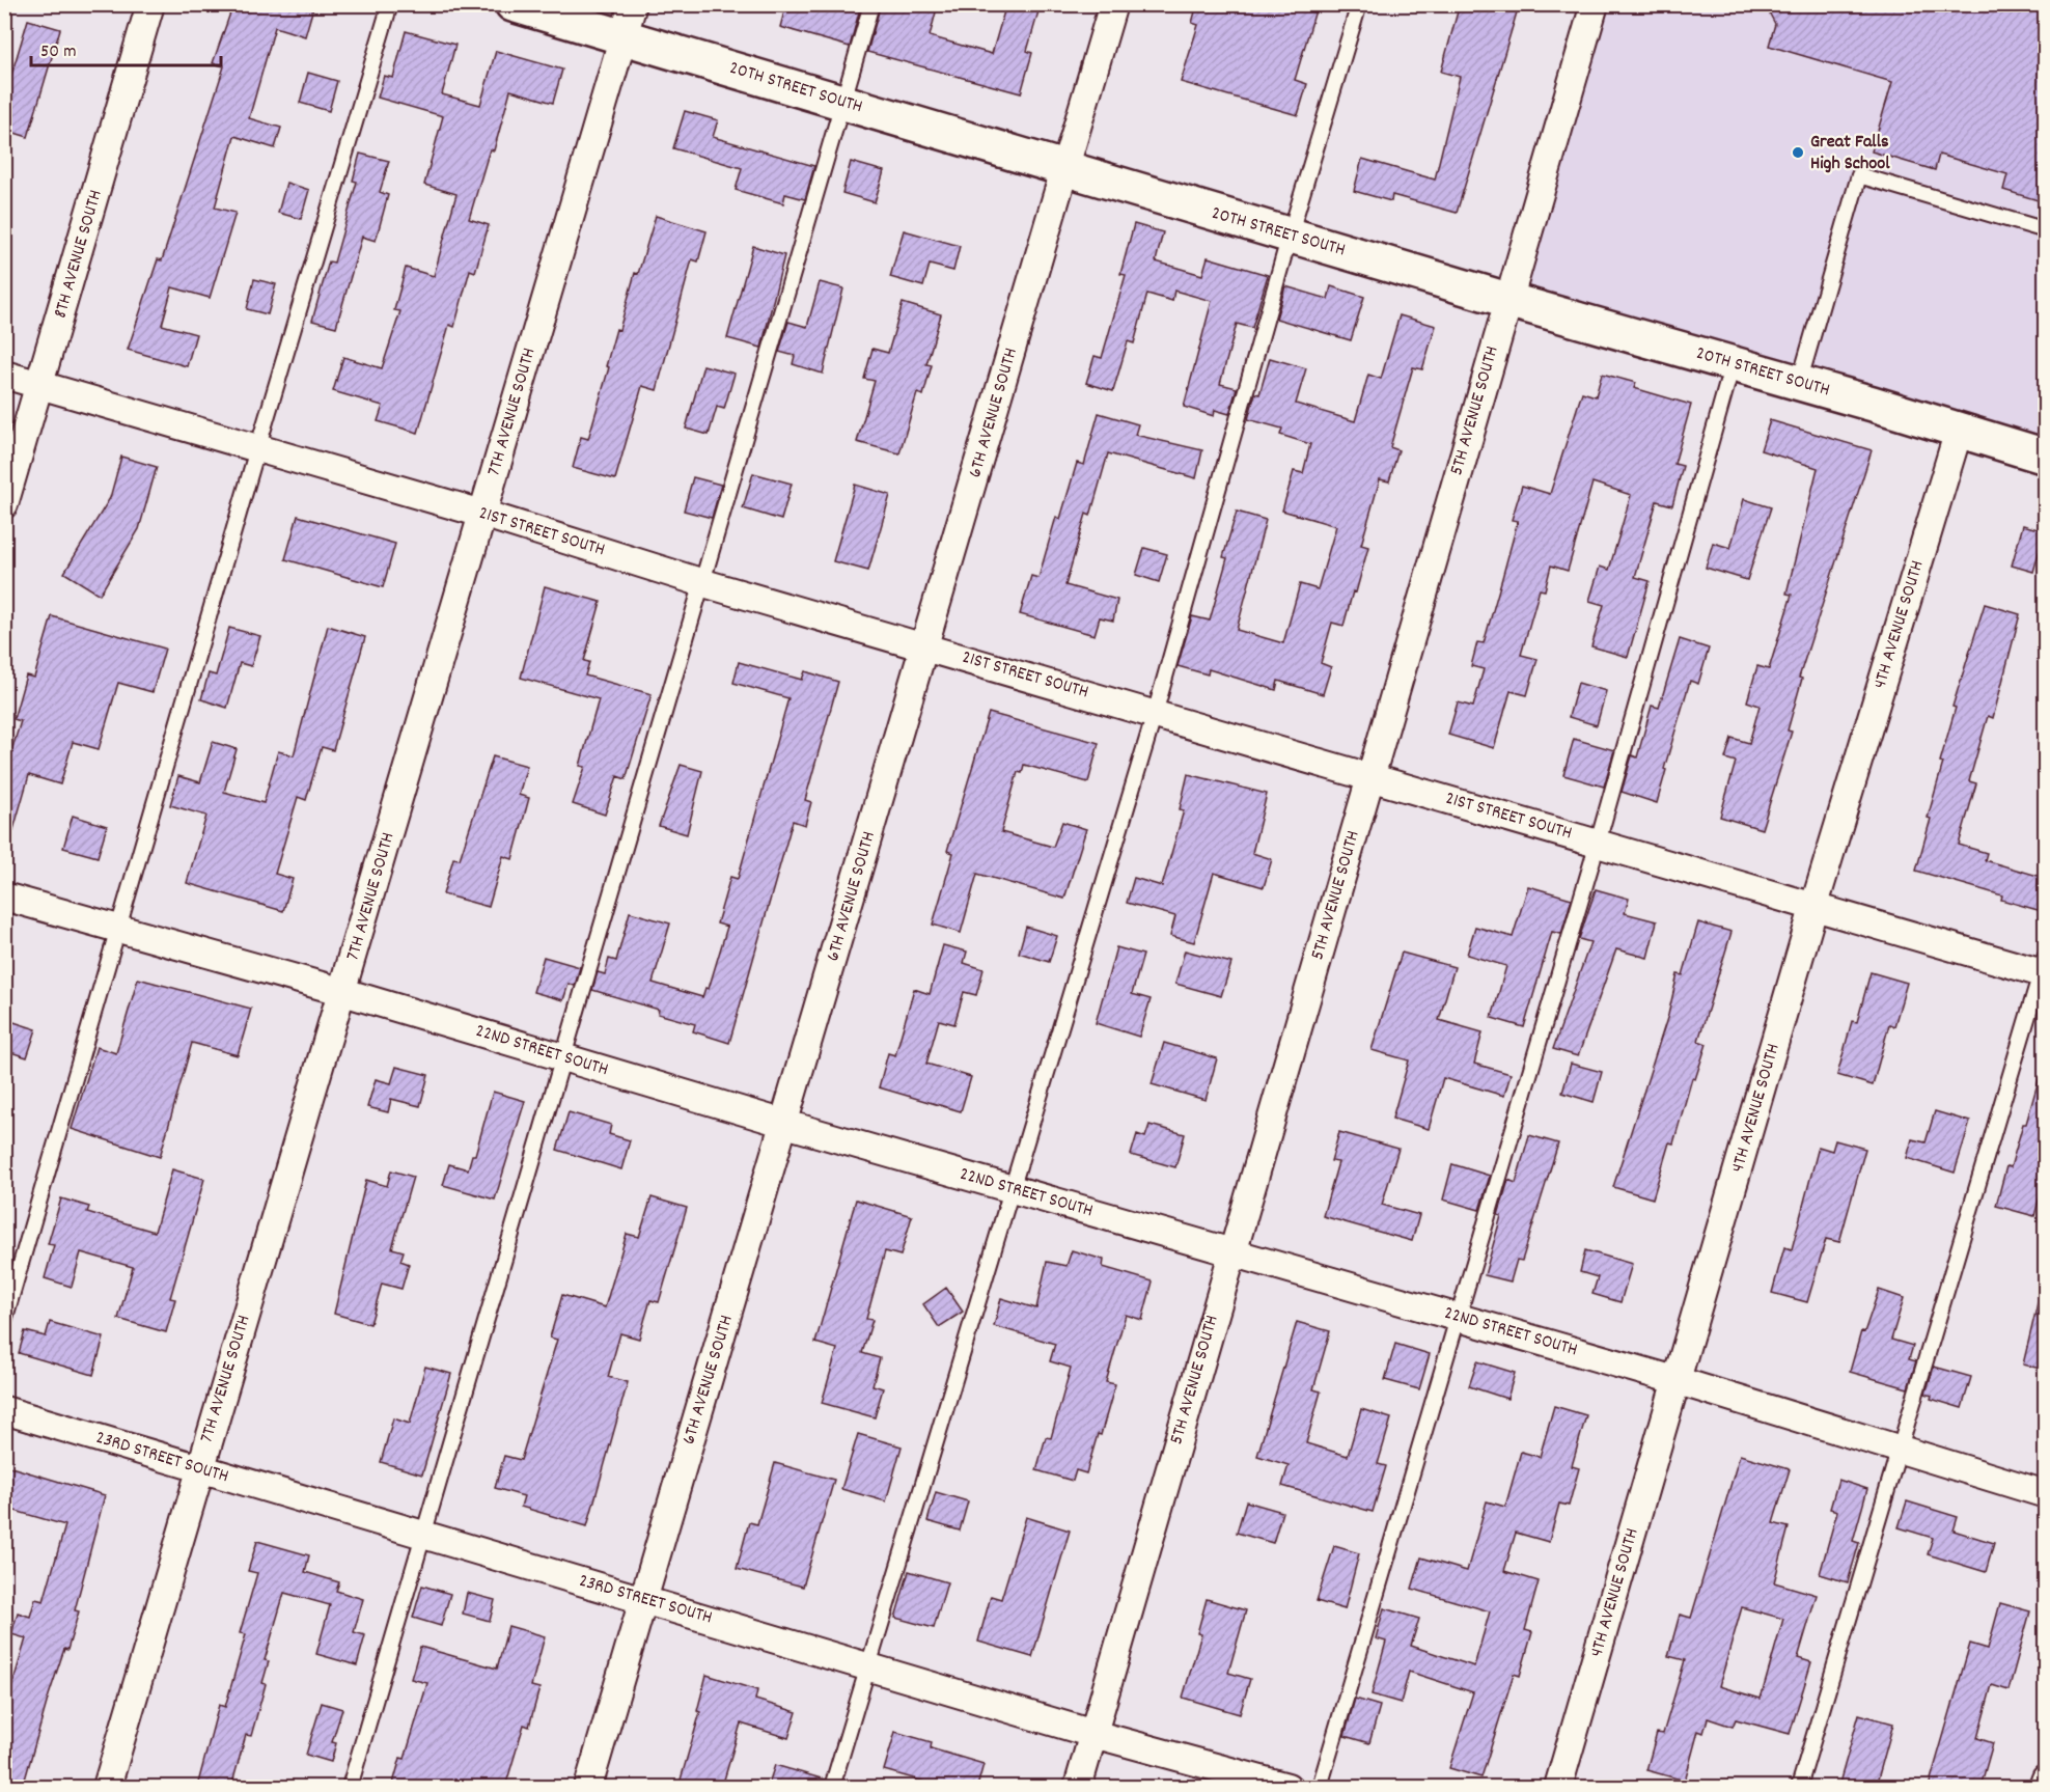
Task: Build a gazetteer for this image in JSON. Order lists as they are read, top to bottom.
{
  "streets": {
    "street": [
      "20TH STREET SOUTH",
      "8TH AVENUE SOUTH",
      "5TH AVENUE SOUTH",
      "7TH AVENUE SOUTH",
      "6TH AVENUE SOUTH",
      "21ST STREET SOUTH",
      "4TH AVENUE SOUTH",
      "22ND STREET SOUTH",
      "23RD STREET SOUTH"
    ]
  },
  "crossings": [
    ["20TH STREET SOUTH", "5TH AVENUE SOUTH"],
    ["20TH STREET SOUTH", "7TH AVENUE SOUTH"],
    ["20TH STREET SOUTH", "6TH AVENUE SOUTH"],
    ["20TH STREET SOUTH", "4TH AVENUE SOUTH"],
    ["8TH AVENUE SOUTH", "21ST STREET SOUTH"],
    ["5TH AVENUE SOUTH", "21ST STREET SOUTH"],
    ["5TH AVENUE SOUTH", "22ND STREET SOUTH"],
    ["5TH AVENUE SOUTH", "23RD STREET SOUTH"],
    ["7TH AVENUE SOUTH", "21ST STREET SOUTH"],
    ["7TH AVENUE SOUTH", "22ND STREET SOUTH"],
    ["7TH AVENUE SOUTH", "23RD STREET SOUTH"],
    ["6TH AVENUE SOUTH", "21ST STREET SOUTH"],
    ["6TH AVENUE SOUTH", "22ND STREET SOUTH"],
    ["6TH AVENUE SOUTH", "23RD STREET SOUTH"],
    ["21ST STREET SOUTH", "4TH AVENUE SOUTH"],
    ["4TH AVENUE SOUTH", "22ND STREET SOUTH"]
  ],
  "places": ["Great Falls High School"],
  "scale_bar": "50 m"
}
